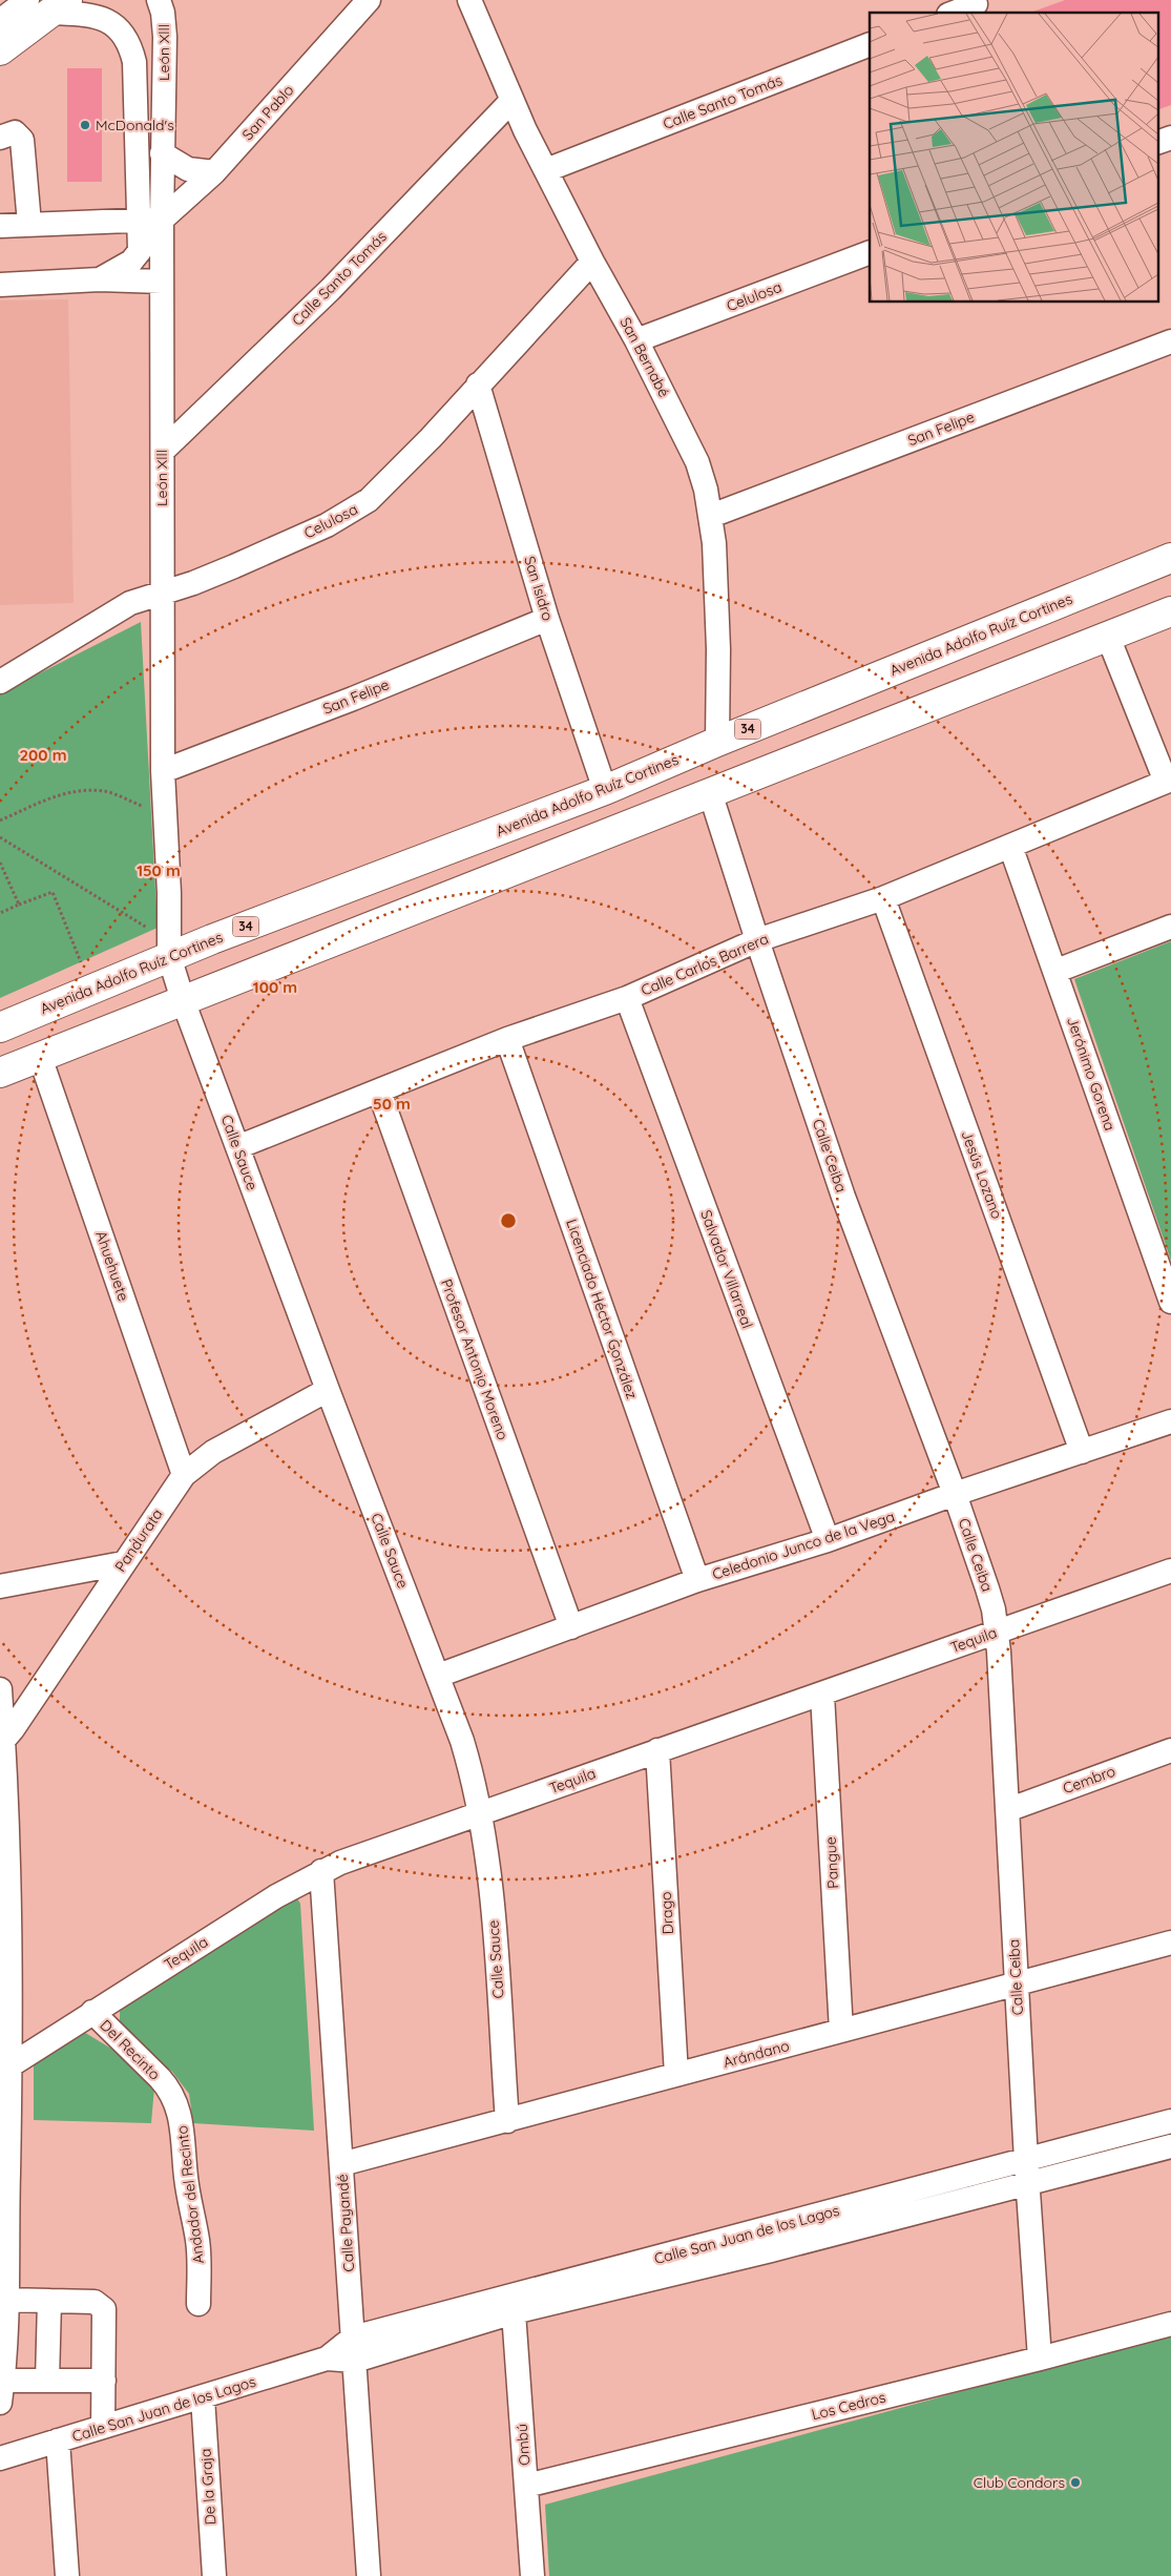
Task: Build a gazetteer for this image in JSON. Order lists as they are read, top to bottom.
{
  "streets": {
    "main road": ["Avenida Adolfo Ruíz Cortines", "34"],
    "street": [
      "León Xlll",
      "Calle Santo Tomás",
      "San Pablo",
      "Celulosa",
      "San Bernabé",
      "San Felipe",
      "San Isidro",
      "Calle Carlos Barrera",
      "Jerónimo Gorena",
      "Calle Sauce",
      "Calle Ceiba",
      "Jesús Lozano",
      "Ahuehuete",
      "Salvador Villarreal",
      "Licenciado Héctor González",
      "Profesor Antonio Moreno",
      "Pandurata",
      "Celedonio Junco de la Vega",
      "Tequila",
      "Cembro",
      "Pangue",
      "Drago",
      "Del Recinto",
      "Arándano",
      "Andador del Recinto",
      "Calle Payandé",
      "Calle San Juan de los Lagos",
      "Los Cedros",
      "Ombú",
      "De la Graja"
    ]
  },
  "crossings": [
    ["León Xlll", "Calle Santo Tomás"],
    ["León Xlll", "San Pablo"],
    ["León Xlll", "Celulosa"],
    ["León Xlll", "San Felipe"],
    ["León Xlll", "Avenida Adolfo Ruíz Cortines"],
    ["León Xlll", "Calle Sauce"],
    ["Calle Santo Tomás", "San Bernabé"],
    ["Celulosa", "San Bernabé"],
    ["Celulosa", "San Isidro"],
    ["San Bernabé", "San Felipe"],
    ["San Bernabé", "Avenida Adolfo Ruíz Cortines"],
    ["San Felipe", "San Isidro"],
    ["San Isidro", "Avenida Adolfo Ruíz Cortines"],
    ["Avenida Adolfo Ruíz Cortines", "Calle Sauce"],
    ["Calle Carlos Barrera", "Jerónimo Gorena"],
    ["Calle Carlos Barrera", "Calle Sauce"],
    ["Calle Carlos Barrera", "Calle Ceiba"],
    ["Calle Carlos Barrera", "Jesús Lozano"],
    ["Calle Carlos Barrera", "Salvador Villarreal"],
    ["Calle Carlos Barrera", "Licenciado Héctor González"],
    ["Calle Carlos Barrera", "Profesor Antonio Moreno"],
    ["Calle Sauce", "Pandurata"],
    ["Calle Sauce", "Celedonio Junco de la Vega"],
    ["Calle Sauce", "Tequila"],
    ["Calle Sauce", "Arándano"],
    ["Calle Ceiba", "Celedonio Junco de la Vega"],
    ["Calle Ceiba", "Tequila"],
    ["Calle Ceiba", "Cembro"],
    ["Calle Ceiba", "Arándano"],
    ["Calle Ceiba", "Calle San Juan de los Lagos"],
    ["Calle Ceiba", "Los Cedros"],
    ["Jesús Lozano", "Celedonio Junco de la Vega"],
    ["Ahuehuete", "Pandurata"],
    ["Salvador Villarreal", "Celedonio Junco de la Vega"],
    ["Licenciado Héctor González", "Celedonio Junco de la Vega"],
    ["Profesor Antonio Moreno", "Celedonio Junco de la Vega"],
    ["Tequila", "Pangue"],
    ["Tequila", "Drago"],
    ["Tequila", "Del Recinto"],
    ["Tequila", "Calle Payandé"],
    ["Pangue", "Arándano"],
    ["Drago", "Arándano"],
    ["Del Recinto", "Andador del Recinto"],
    ["Arándano", "Calle Payandé"],
    ["Calle Payandé", "Calle San Juan de los Lagos"],
    ["Calle San Juan de los Lagos", "Ombú"],
    ["Calle San Juan de los Lagos", "De la Graja"],
    ["Los Cedros", "Ombú"]
  ],
  "places": ["McDonald's", "Club Condors"],
  "rings": [
    "200 m",
    "150 m",
    "100 m",
    "50 m"
  ]
}
